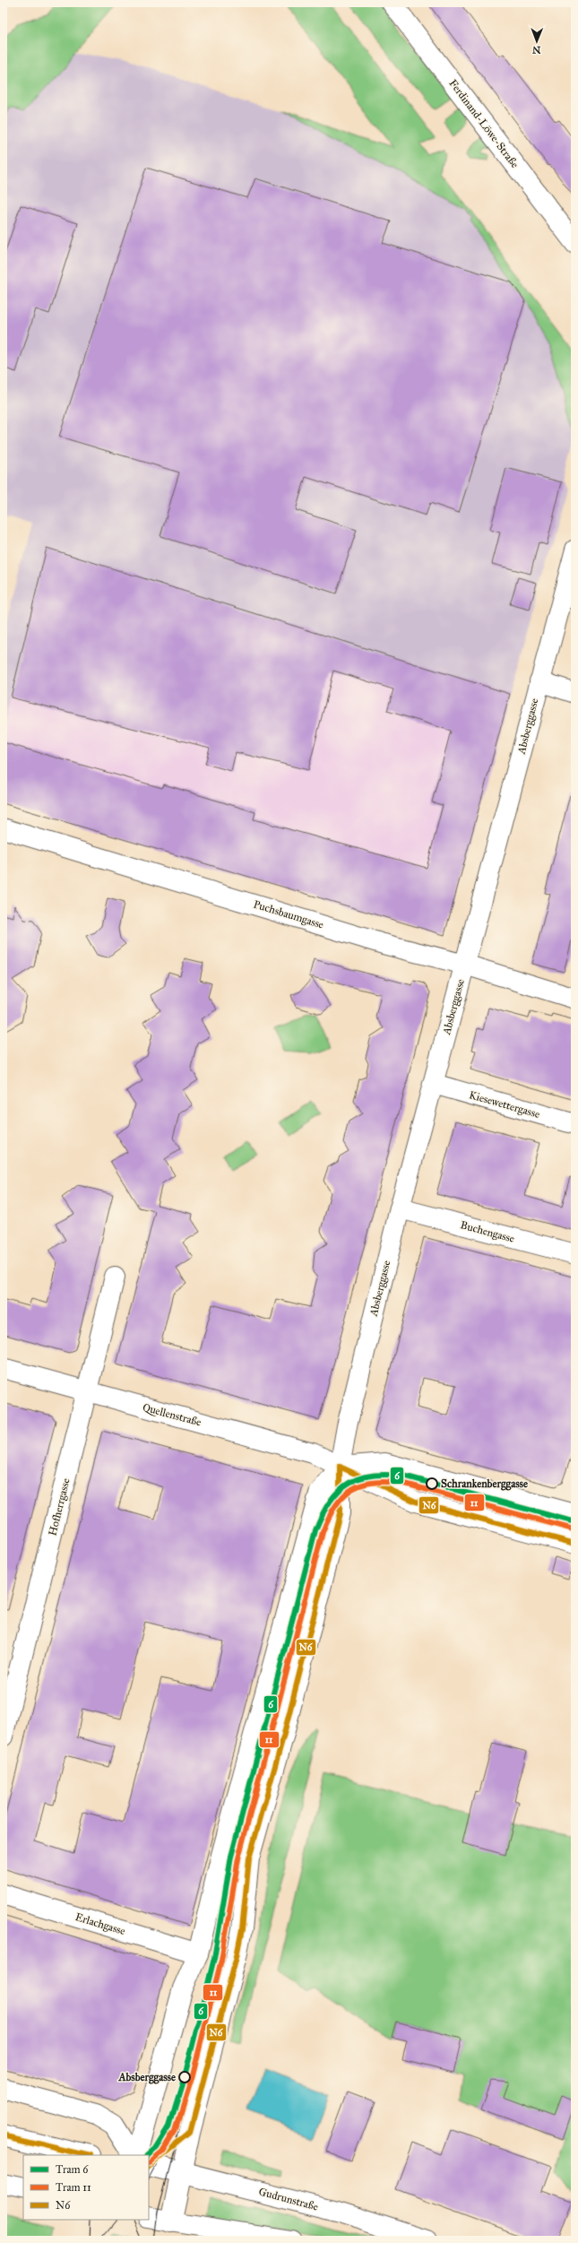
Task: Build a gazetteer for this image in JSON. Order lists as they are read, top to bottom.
{
  "streets": {
    "street": [
      "Ferdinand-Löwe-Straße",
      "Absberggasse",
      "Puchsbaumgasse",
      "Kiesewettergasse",
      "Buchengasse",
      "Quellenstraße",
      "Hofherrgasse",
      "Erlachgasse",
      "Gudrunstraße"
    ]
  },
  "crossings": [
    ["Absberggasse", "Puchsbaumgasse"],
    ["Absberggasse", "Kiesewettergasse"],
    ["Absberggasse", "Buchengasse"],
    ["Absberggasse", "Quellenstraße"],
    ["Absberggasse", "Erlachgasse"],
    ["Absberggasse", "Gudrunstraße"],
    ["Quellenstraße", "Hofherrgasse"]
  ],
  "places": ["Schrankenberggasse", "Absberggasse"],
  "lines": ["transit line N6", "tram line 6", "tram line 11"],
  "legend": ["Tram 6", "Tram 11", "N6"],
  "north": "bottom"
}
